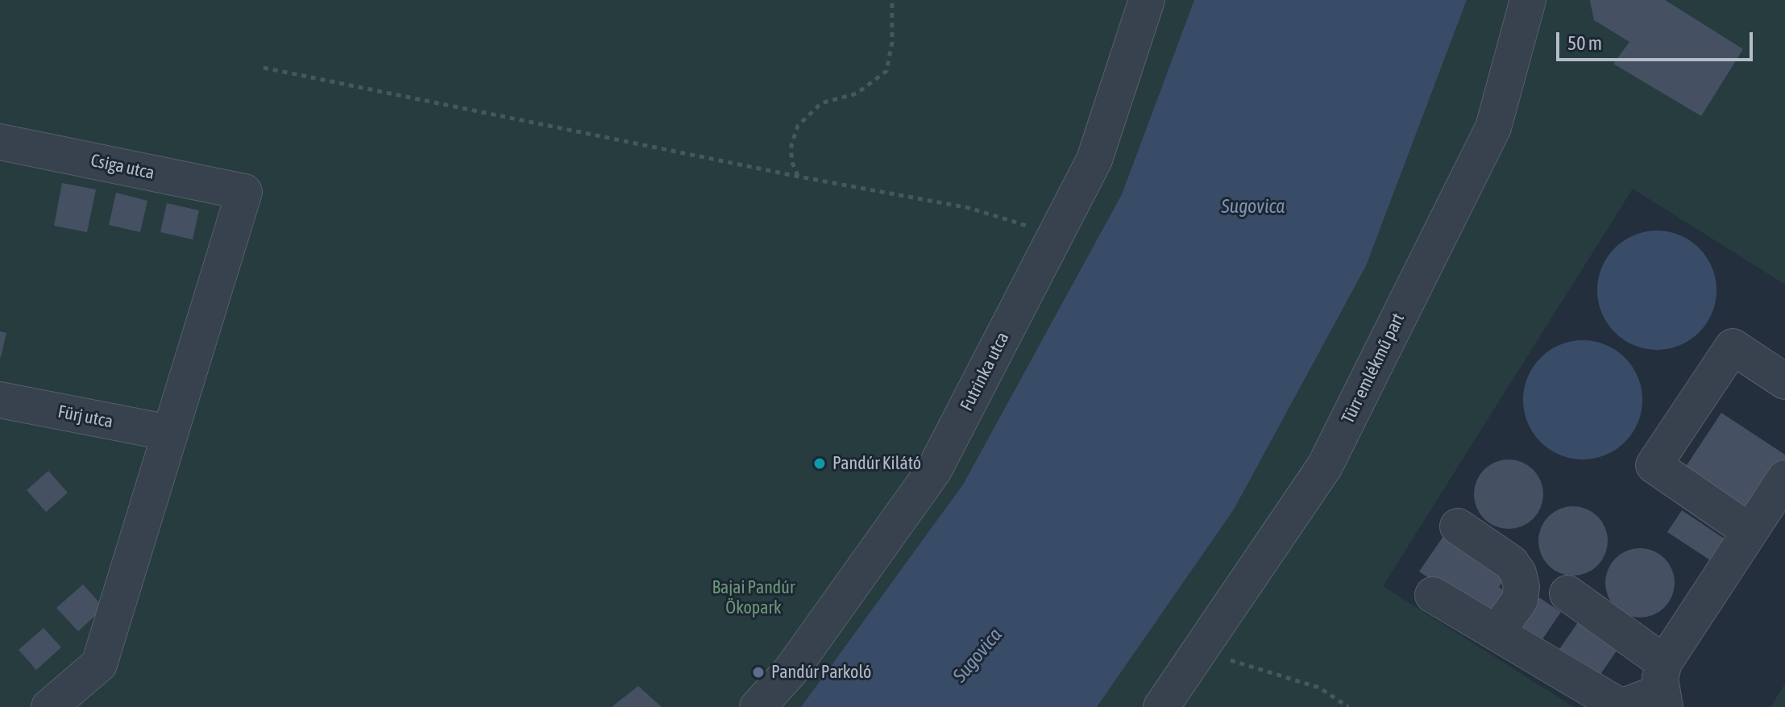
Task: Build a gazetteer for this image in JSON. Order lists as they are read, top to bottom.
{
  "streets": {
    "street": [
      "Csiga utca",
      "Türr emlékmű part",
      "Futrinka utca",
      "Fürj utca"
    ]
  },
  "crossings": [
    ["Csiga utca", "Fürj utca"]
  ],
  "water": ["Sugovica"],
  "parks": ["Bajai Pandúr Ökopark"],
  "places": ["Pandúr Kilátó", "Pandúr Parkoló"],
  "scale_bar": "50 m"
}
